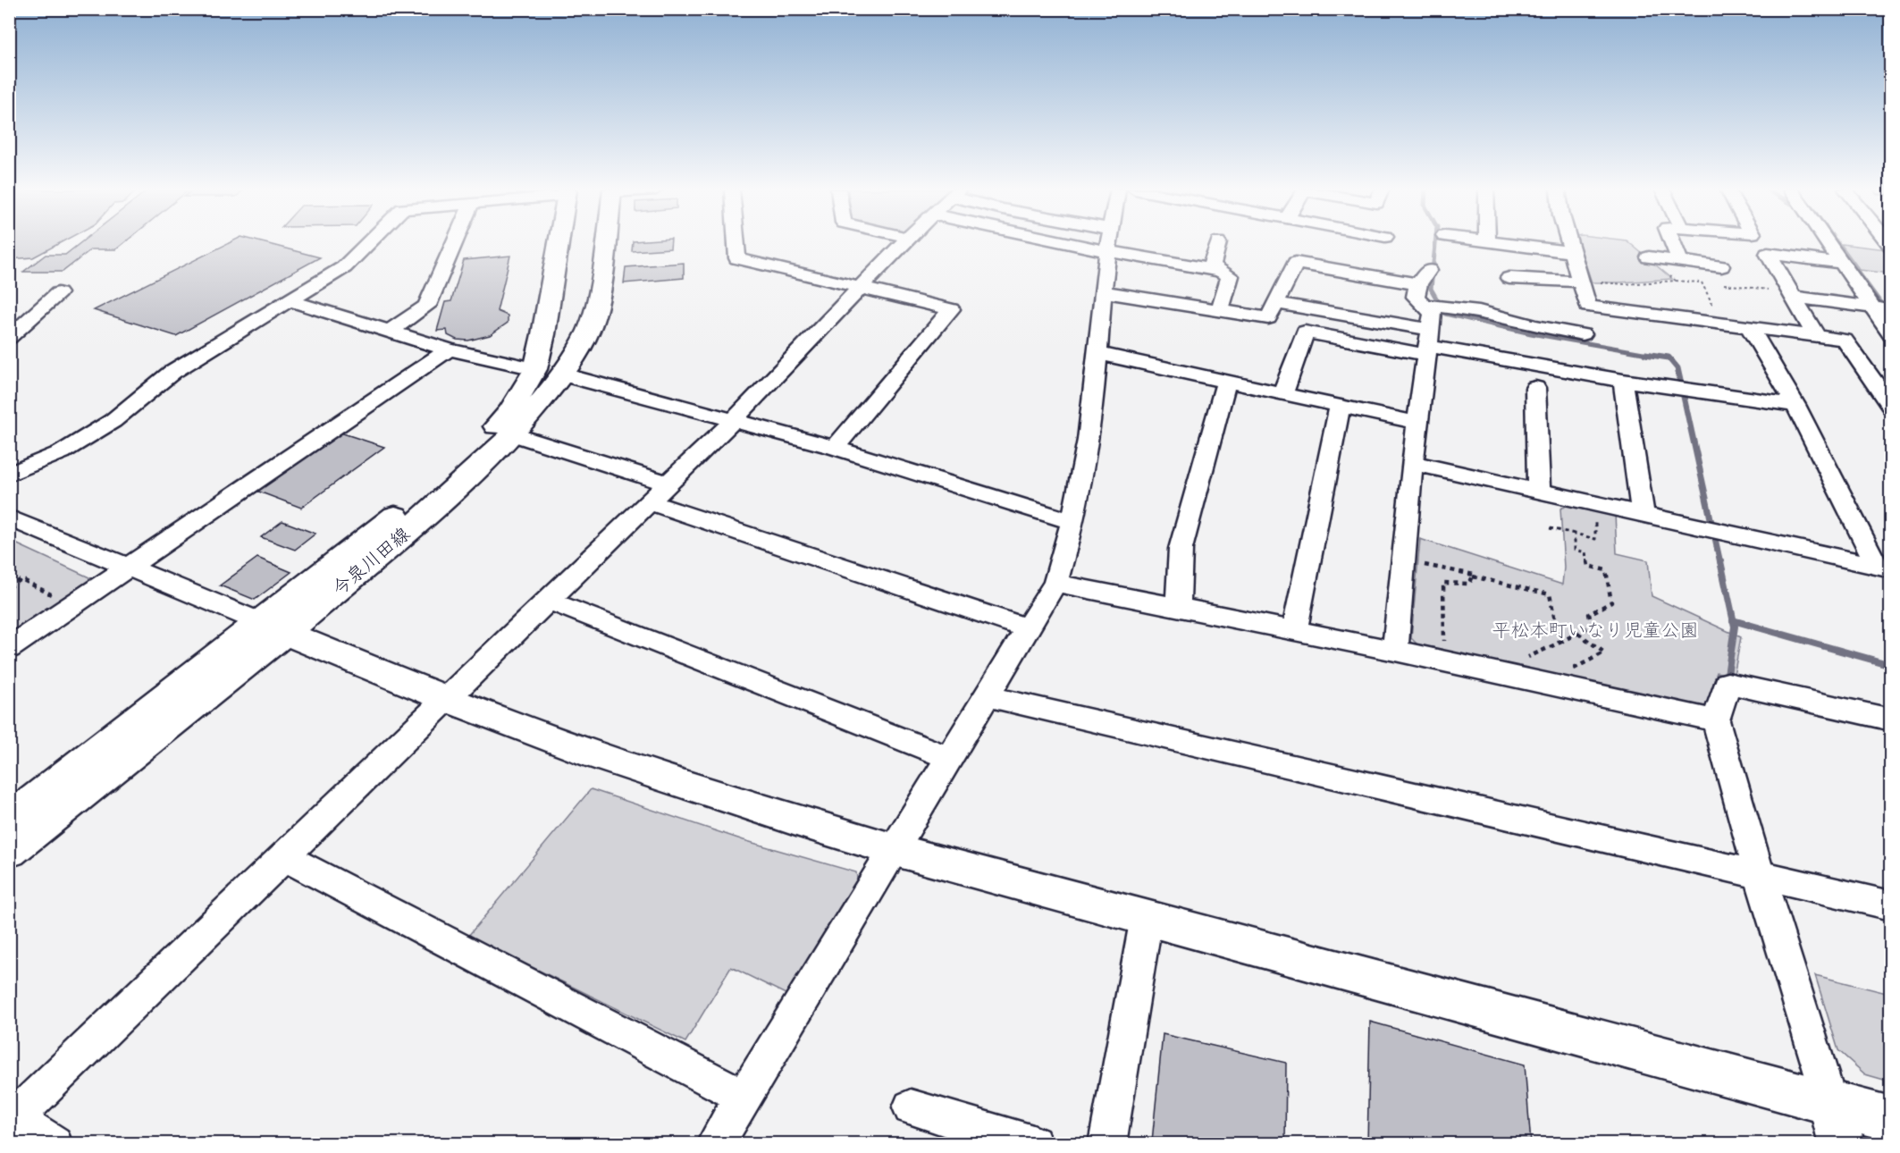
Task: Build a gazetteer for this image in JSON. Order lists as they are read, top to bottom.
{
  "streets": {
    "street": ["今泉川田線"]
  },
  "parks": ["平松本町いなり児童公園"]
}
